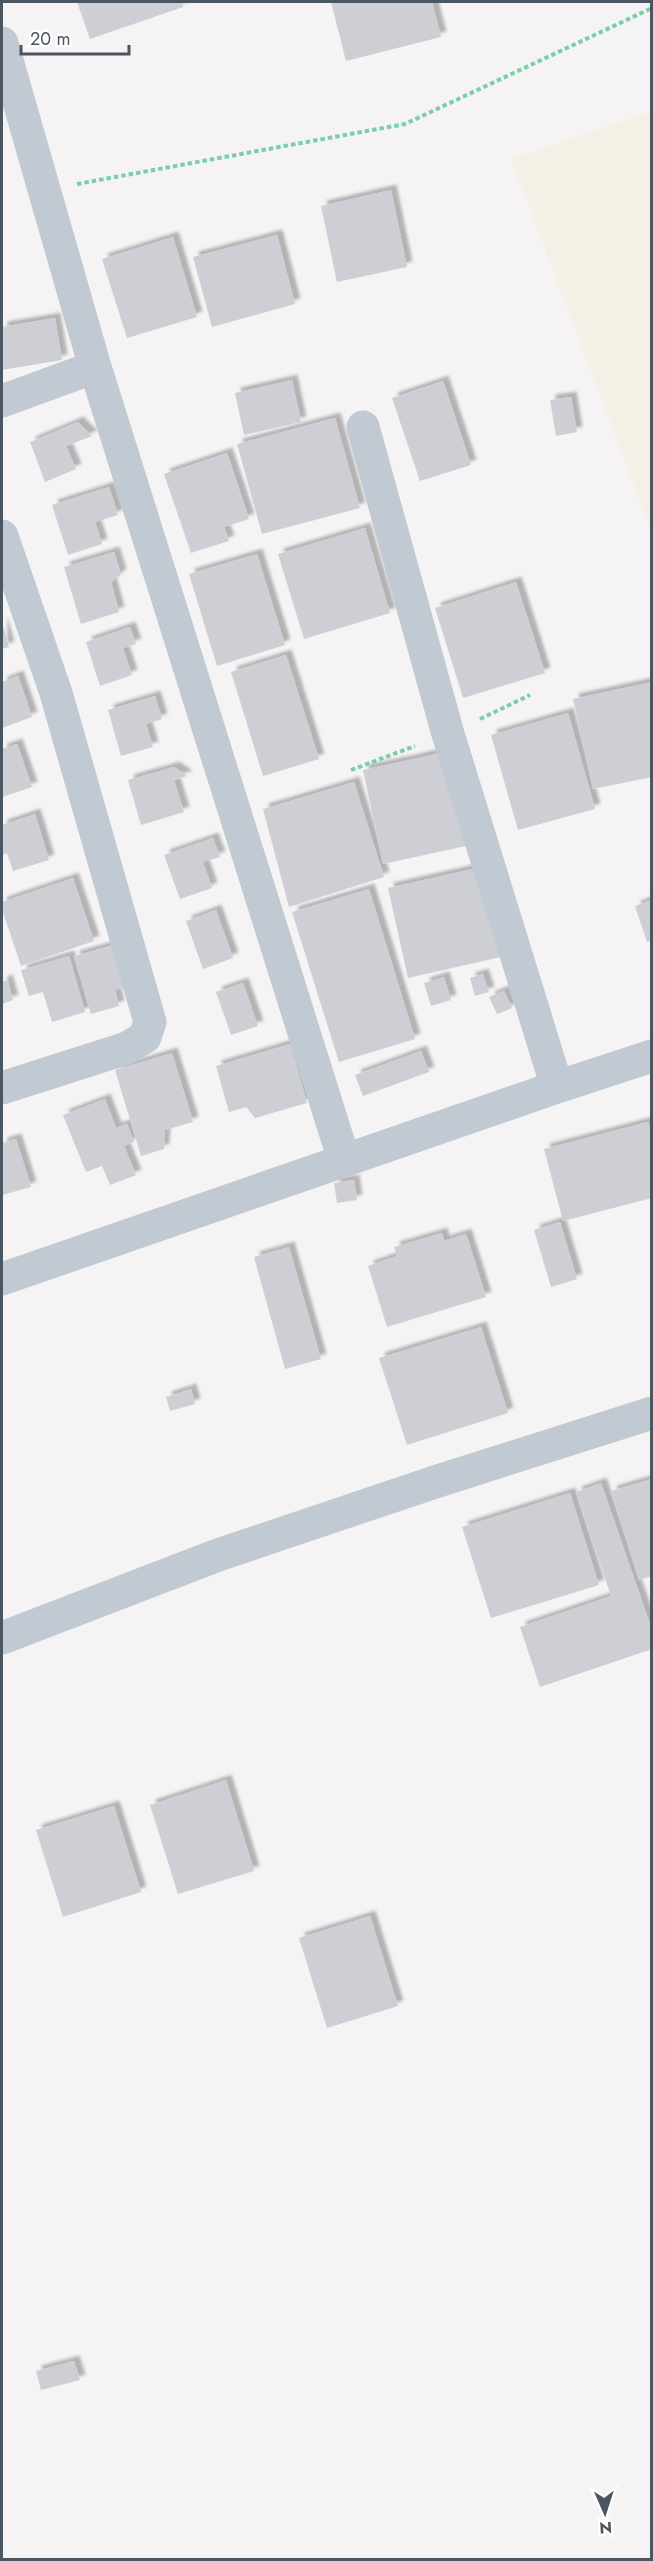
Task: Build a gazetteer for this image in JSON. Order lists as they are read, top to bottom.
{
  "scale_bar": "20 m",
  "north": "bottom"
}
